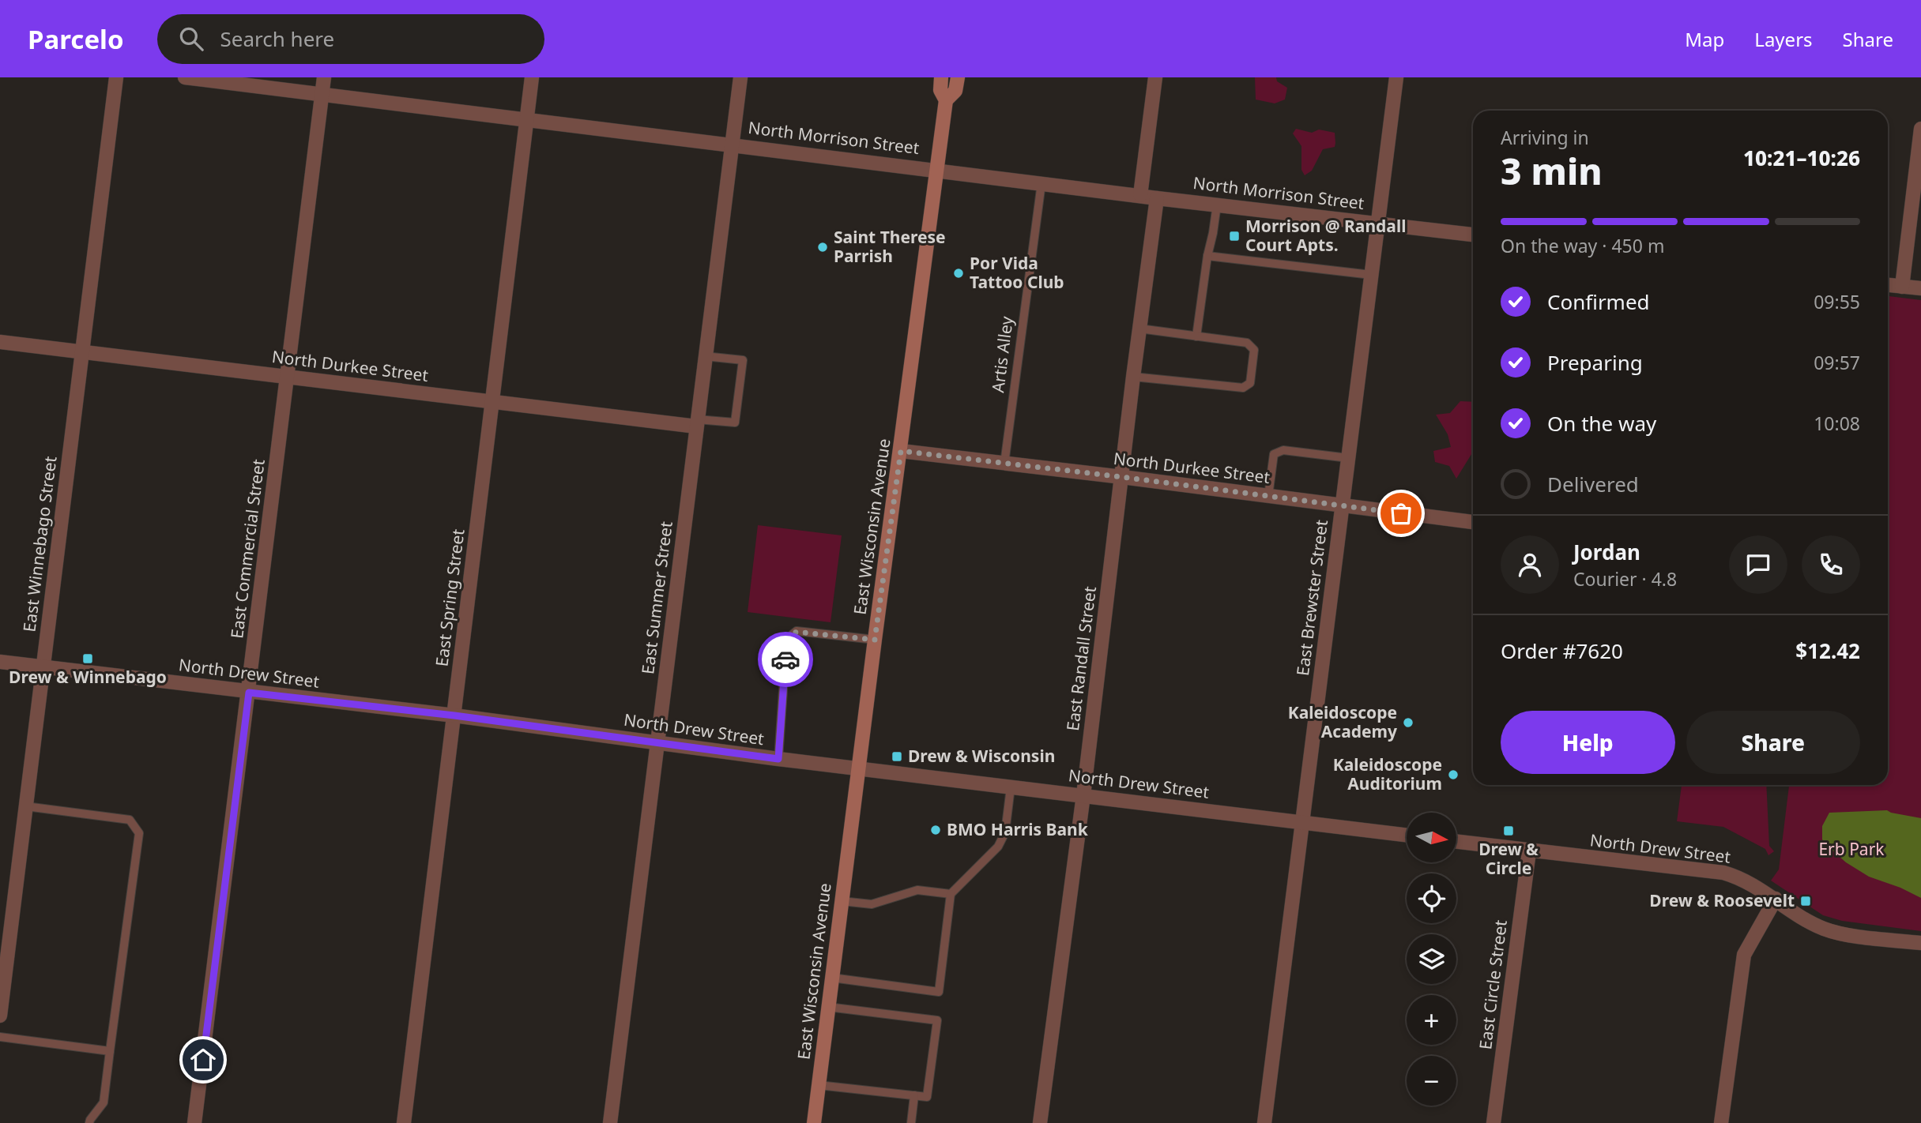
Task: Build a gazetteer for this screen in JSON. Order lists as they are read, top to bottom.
{
  "streets": {
    "main road": ["East Wisconsin Avenue"],
    "street": [
      "North Morrison Street",
      "North Durkee Street",
      "East Winnebago Street",
      "East Commercial Street",
      "East Spring Street",
      "East Summer Street",
      "East Brewster Street",
      "East Randall Street",
      "North Drew Street",
      "East Circle Street"
    ],
    "lane": ["Artis Alley"]
  },
  "crossings": [
    ["North Morrison Street", "Artis Alley"],
    ["North Morrison Street", "East Wisconsin Avenue"],
    ["North Morrison Street", "East Commercial Street"],
    ["North Morrison Street", "East Spring Street"],
    ["North Morrison Street", "East Summer Street"],
    ["North Morrison Street", "East Brewster Street"],
    ["North Morrison Street", "East Randall Street"],
    ["Artis Alley", "North Durkee Street"],
    ["North Durkee Street", "East Wisconsin Avenue"],
    ["North Durkee Street", "East Winnebago Street"],
    ["North Durkee Street", "East Commercial Street"],
    ["North Durkee Street", "East Spring Street"],
    ["North Durkee Street", "East Summer Street"],
    ["North Durkee Street", "East Brewster Street"],
    ["North Durkee Street", "East Randall Street"],
    ["East Wisconsin Avenue", "North Drew Street"],
    ["East Winnebago Street", "North Drew Street"],
    ["East Commercial Street", "North Drew Street"],
    ["East Spring Street", "North Drew Street"],
    ["East Summer Street", "North Drew Street"],
    ["East Brewster Street", "North Drew Street"],
    ["East Randall Street", "North Drew Street"],
    ["North Drew Street", "East Circle Street"]
  ],
  "parks": ["Erb Park"],
  "places": {
    "transit": [
      "Morrison @ Randall Court Apts.",
      "Drew & Winnebago",
      "Drew & Wisconsin",
      "Drew & Circle",
      "Drew & Roosevelt"
    ],
    "other": [
      "Saint Therese Parrish",
      "Por Vida Tattoo Club",
      "Kaleidoscope Academy",
      "Kaleidoscope Auditorium",
      "BMO Harris Bank"
    ]
  },
  "north": "right",
  "page": {
    "header": "Parcelo",
    "search": "Search here",
    "nav": ["Map", "Layers", "Share"],
    "heading": ["3 min", "Arriving in", "10:21–10:26"],
    "panel": [
      "Jordan",
      "Courier · 4.8",
      "Order #7620",
      "$12.42"
    ],
    "bar": "On the way · 450 m",
    "list": [
      ["Confirmed", "09:55"],
      ["Preparing", "09:57"],
      ["On the way", "10:08"],
      "Delivered"
    ],
    "buttons": ["Help", "Share"],
    "map_buttons": ["+", "−"]
  }
}
